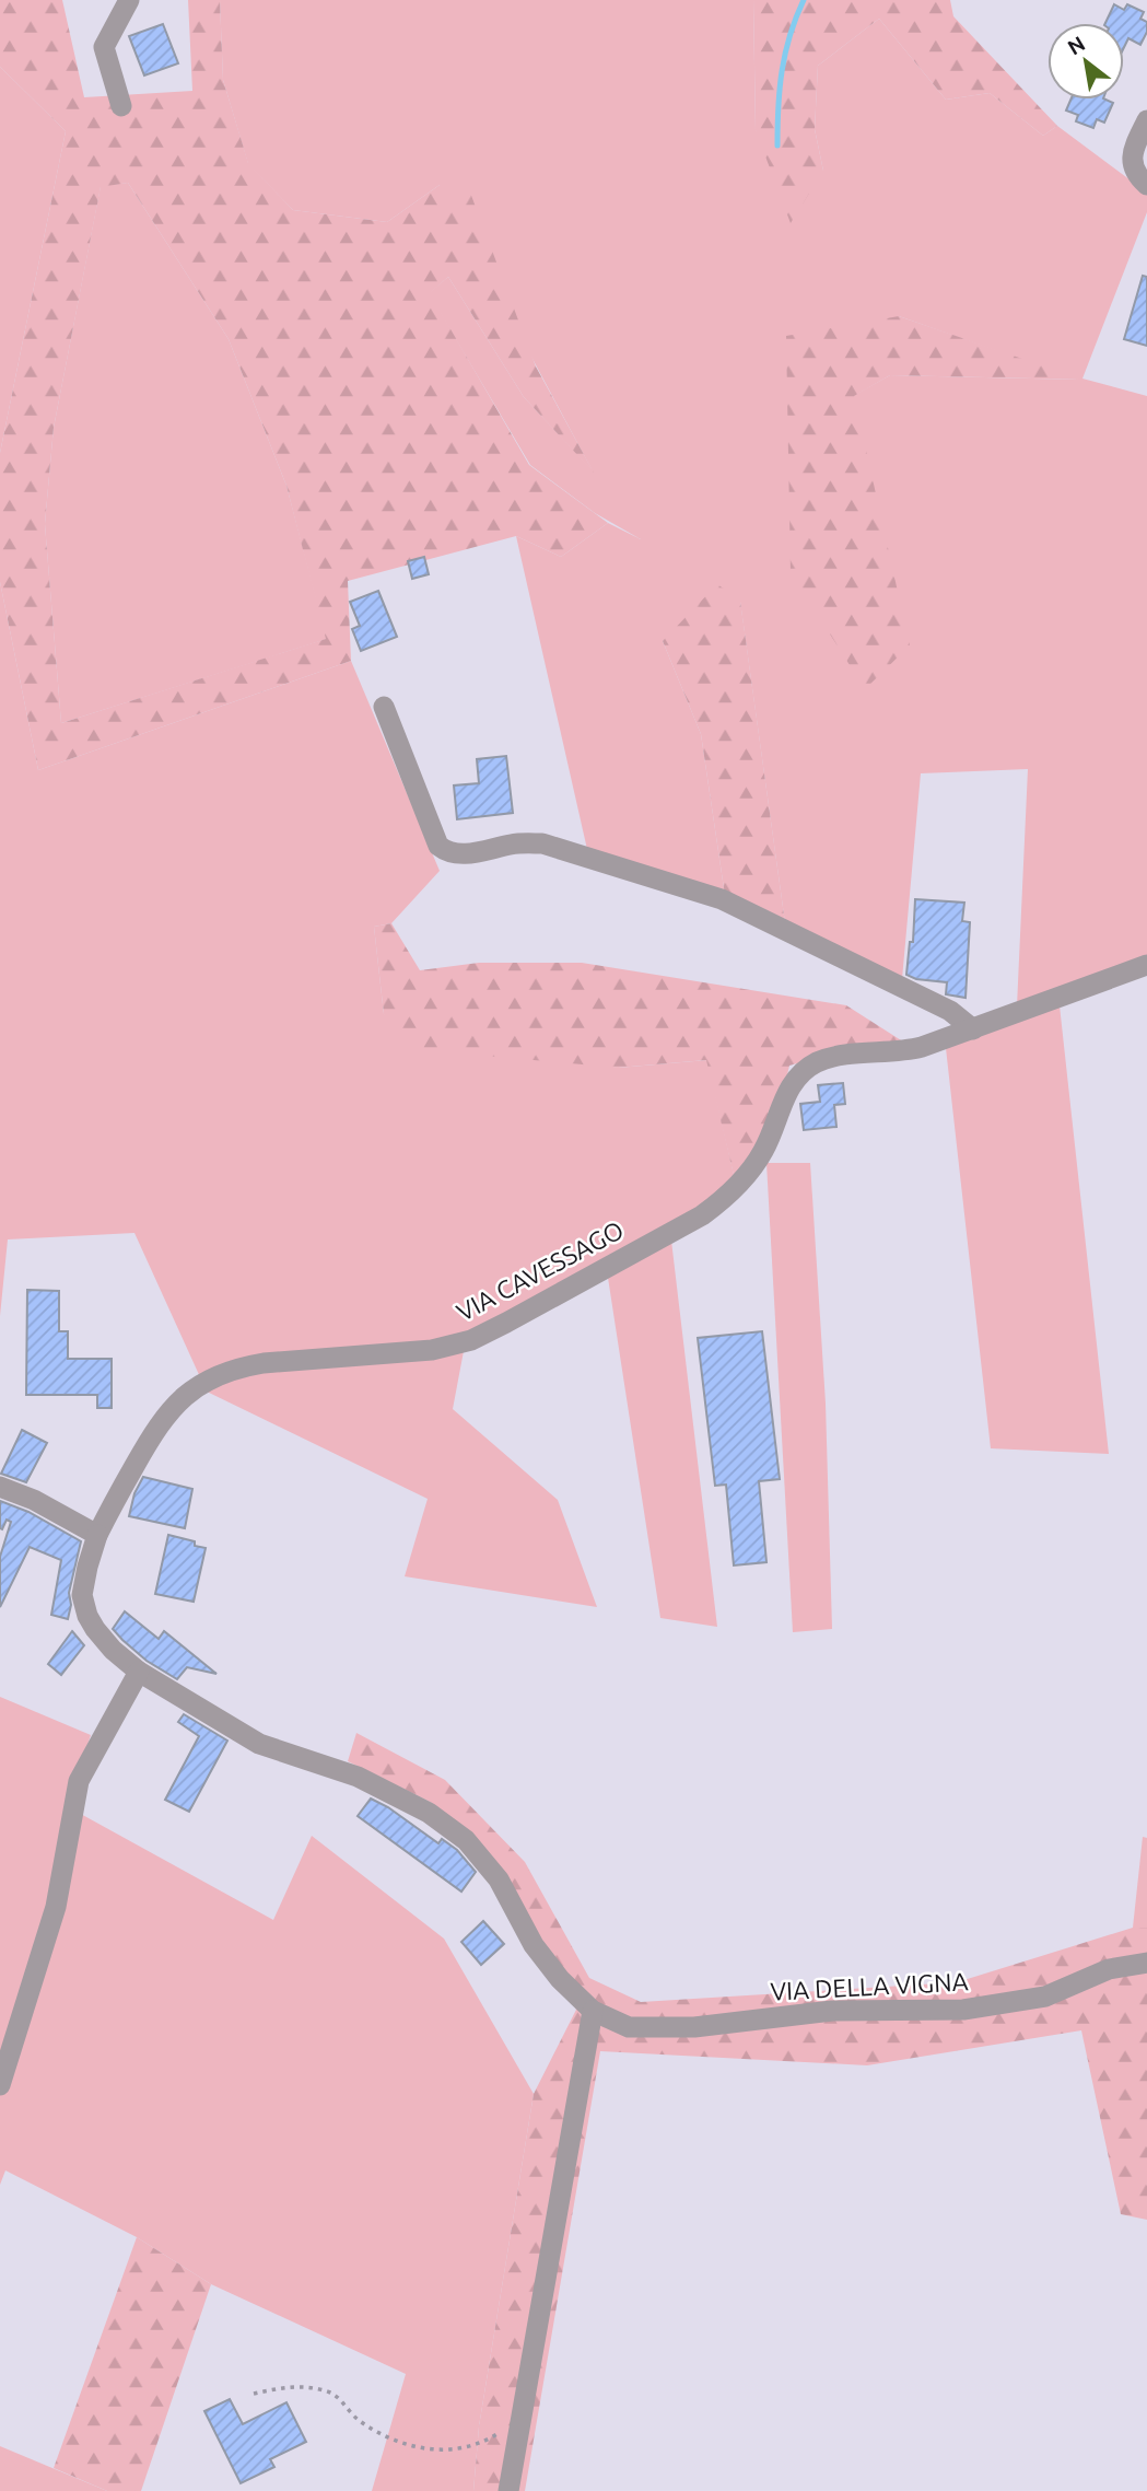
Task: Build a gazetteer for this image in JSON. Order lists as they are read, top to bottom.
{
  "streets": {
    "street": ["VIA CAVESSAGO", "VIA DELLA VIGNA"]
  },
  "crossings": [
    ["VIA CAVESSAGO", "VIA DELLA VIGNA"]
  ],
  "north": "top left"
}
